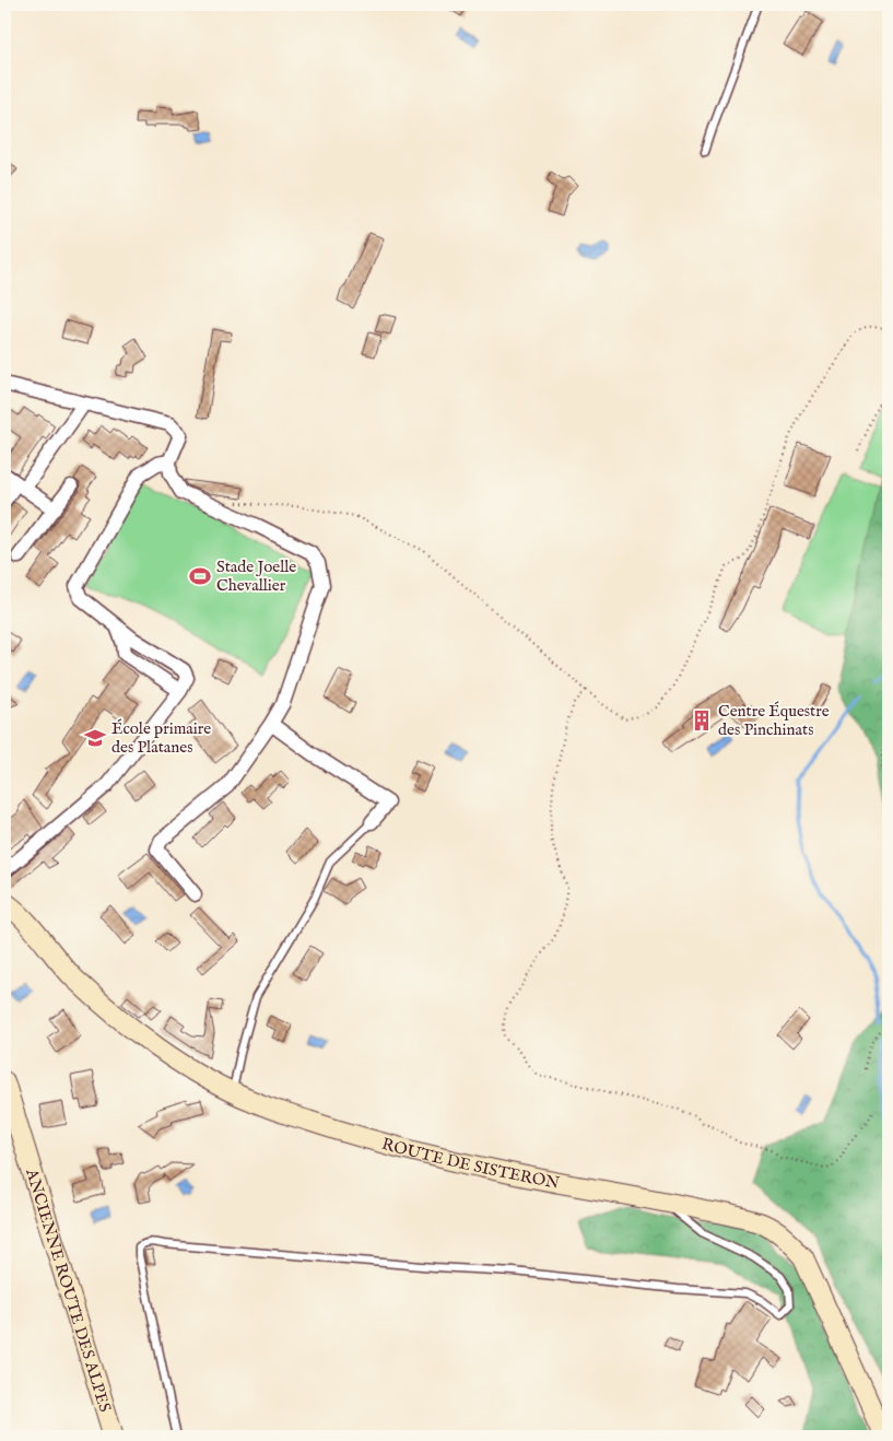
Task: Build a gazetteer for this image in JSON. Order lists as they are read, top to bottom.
{
  "streets": {
    "main road": ["ROUTE DE SISTERON", "ANCIENNE ROUTE DES ALPES"]
  },
  "places": {
    "sports": ["Stade Joelle Chevallier"],
    "building": ["Centre Équestre des Pinchinats"],
    "school or university": ["École primaire des Platanes"]
  }
}
